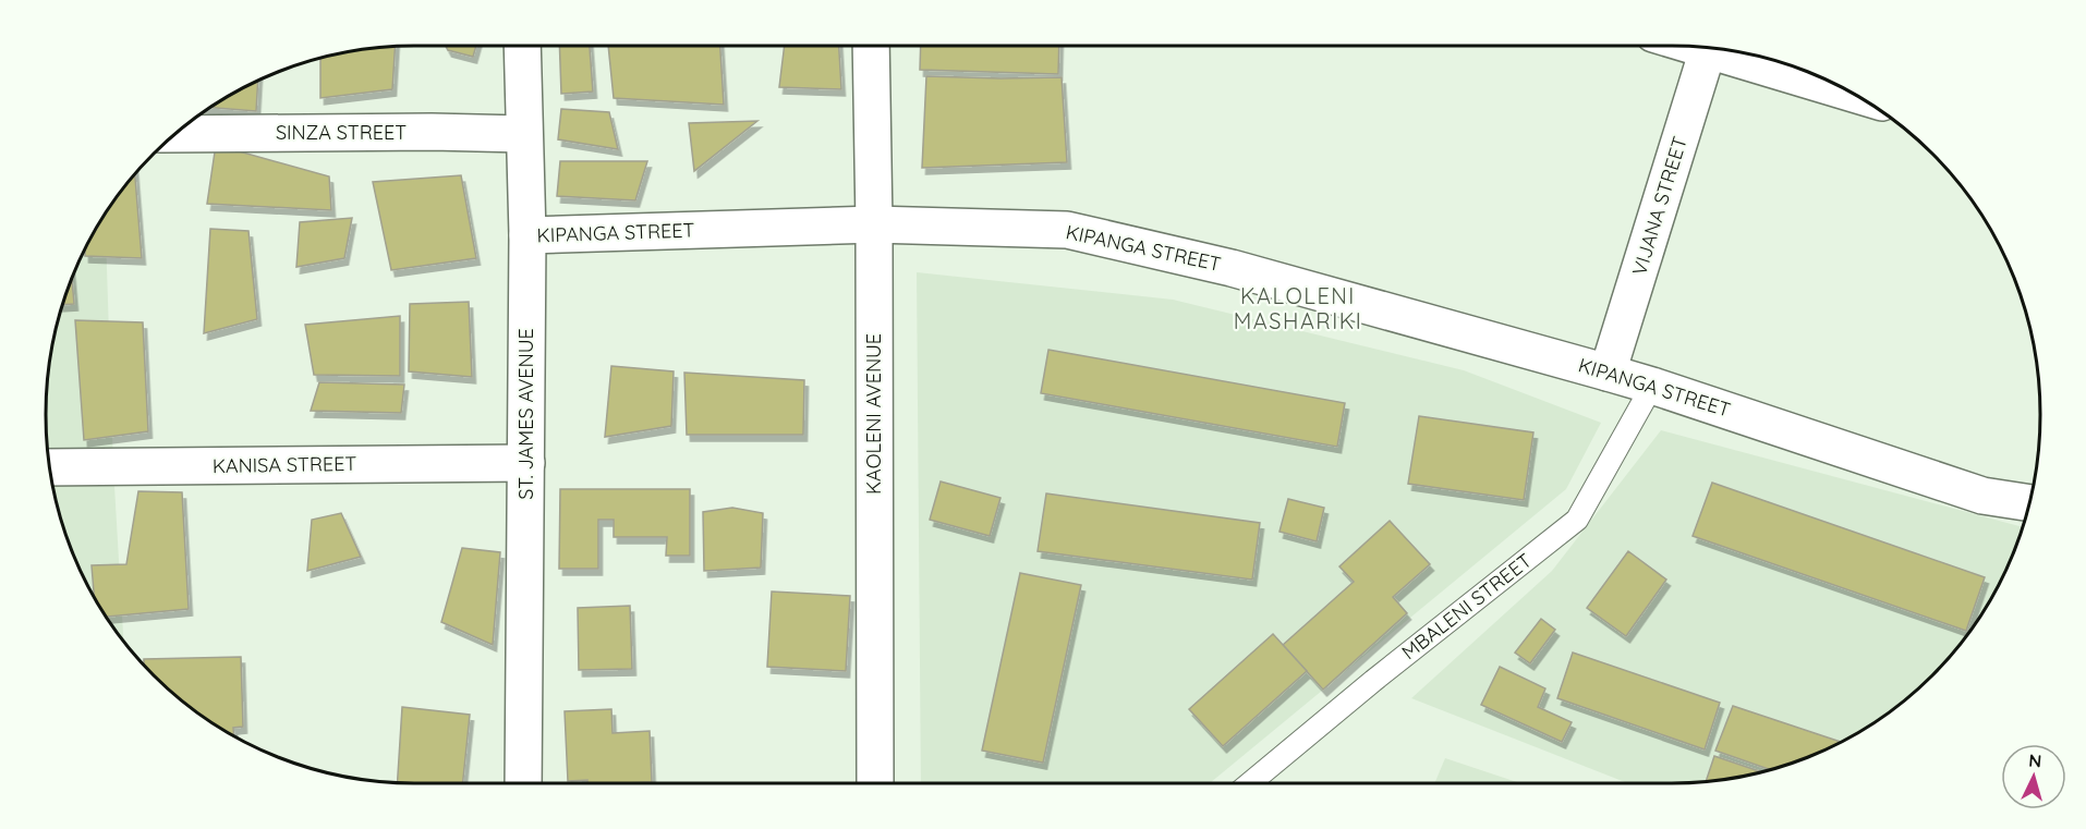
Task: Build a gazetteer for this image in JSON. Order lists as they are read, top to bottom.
{
  "streets": {
    "street": [
      "SINZA STREET",
      "VIJANA STREET",
      "KIPANGA STREET",
      "ST. JAMES AVENUE",
      "KAOLENI AVENUE",
      "KANISA STREET"
    ],
    "lane": ["MBALENI STREET"]
  },
  "crossings": [
    ["SINZA STREET", "ST. JAMES AVENUE"],
    ["VIJANA STREET", "KIPANGA STREET"],
    ["KIPANGA STREET", "ST. JAMES AVENUE"],
    ["KIPANGA STREET", "KAOLENI AVENUE"],
    ["KIPANGA STREET", "MBALENI STREET"],
    ["ST. JAMES AVENUE", "KANISA STREET"]
  ],
  "districts": ["KALOLENI MASHARIKI"],
  "north": "top"
}
